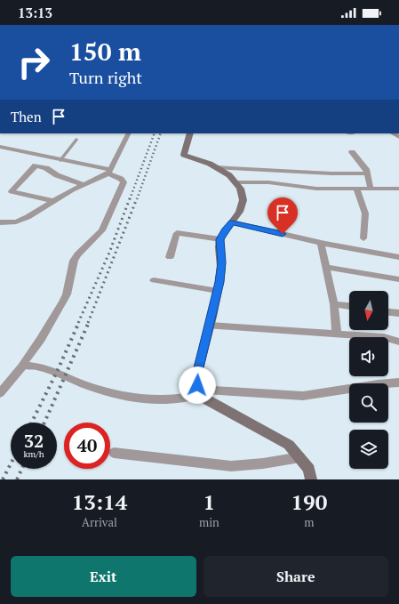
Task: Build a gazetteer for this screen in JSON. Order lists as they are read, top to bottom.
{
  "north": "bottom",
  "page": {
    "status": "13:13",
    "turn": ["150 m", "Turn right"],
    "then": "Then",
    "speed": "32 km/h",
    "limit": "40",
    "eta": [
      "13:14",
      "Arrival",
      "1",
      "min",
      "190",
      "m"
    ],
    "buttons": ["Exit", "Share"]
  }
}
